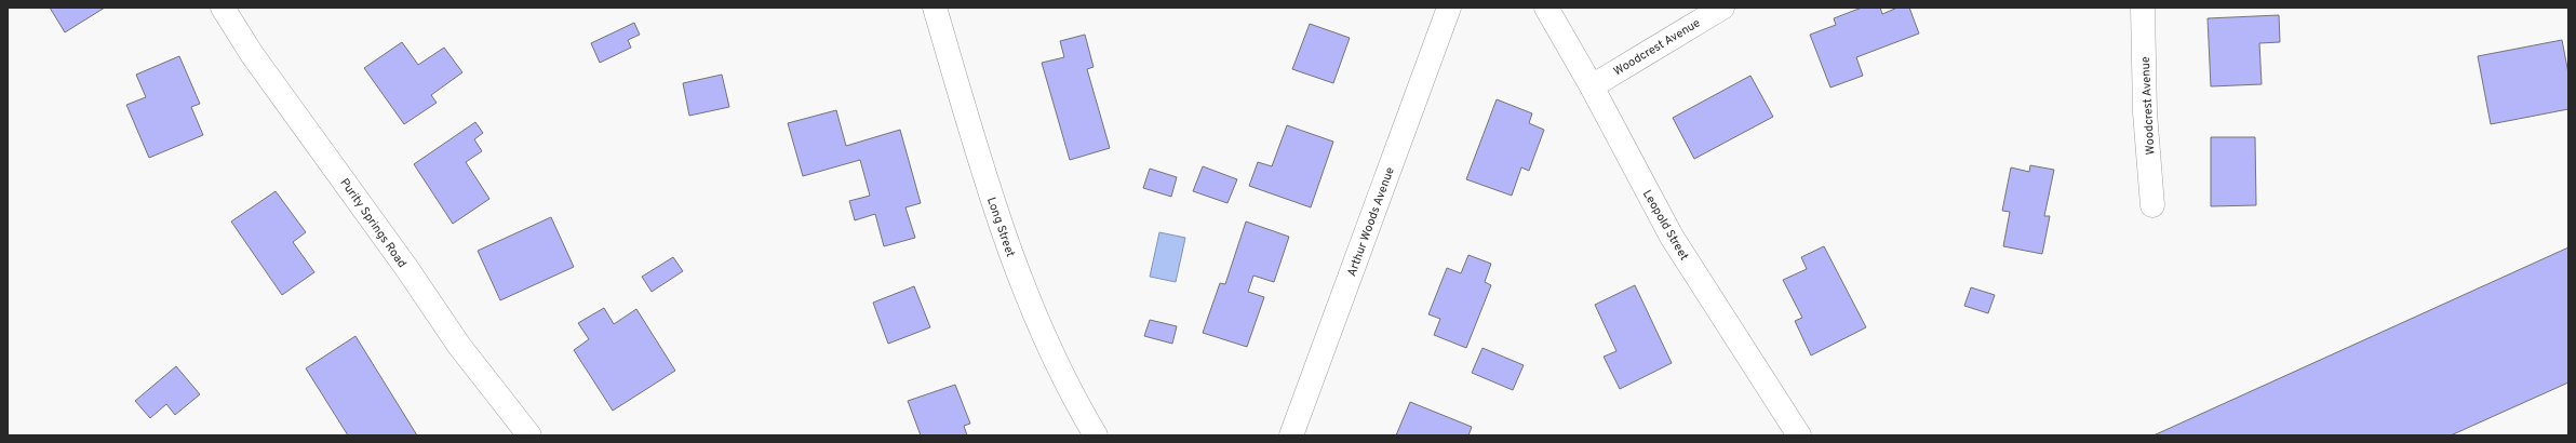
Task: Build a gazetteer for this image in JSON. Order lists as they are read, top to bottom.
{
  "streets": {
    "street": [
      "Woodcrest Avenue",
      "Arthur Woods Avenue",
      "Purity Springs Road",
      "Leopold Street",
      "Long Street"
    ]
  },
  "crossings": [
    ["Woodcrest Avenue", "Leopold Street"]
  ]
}
